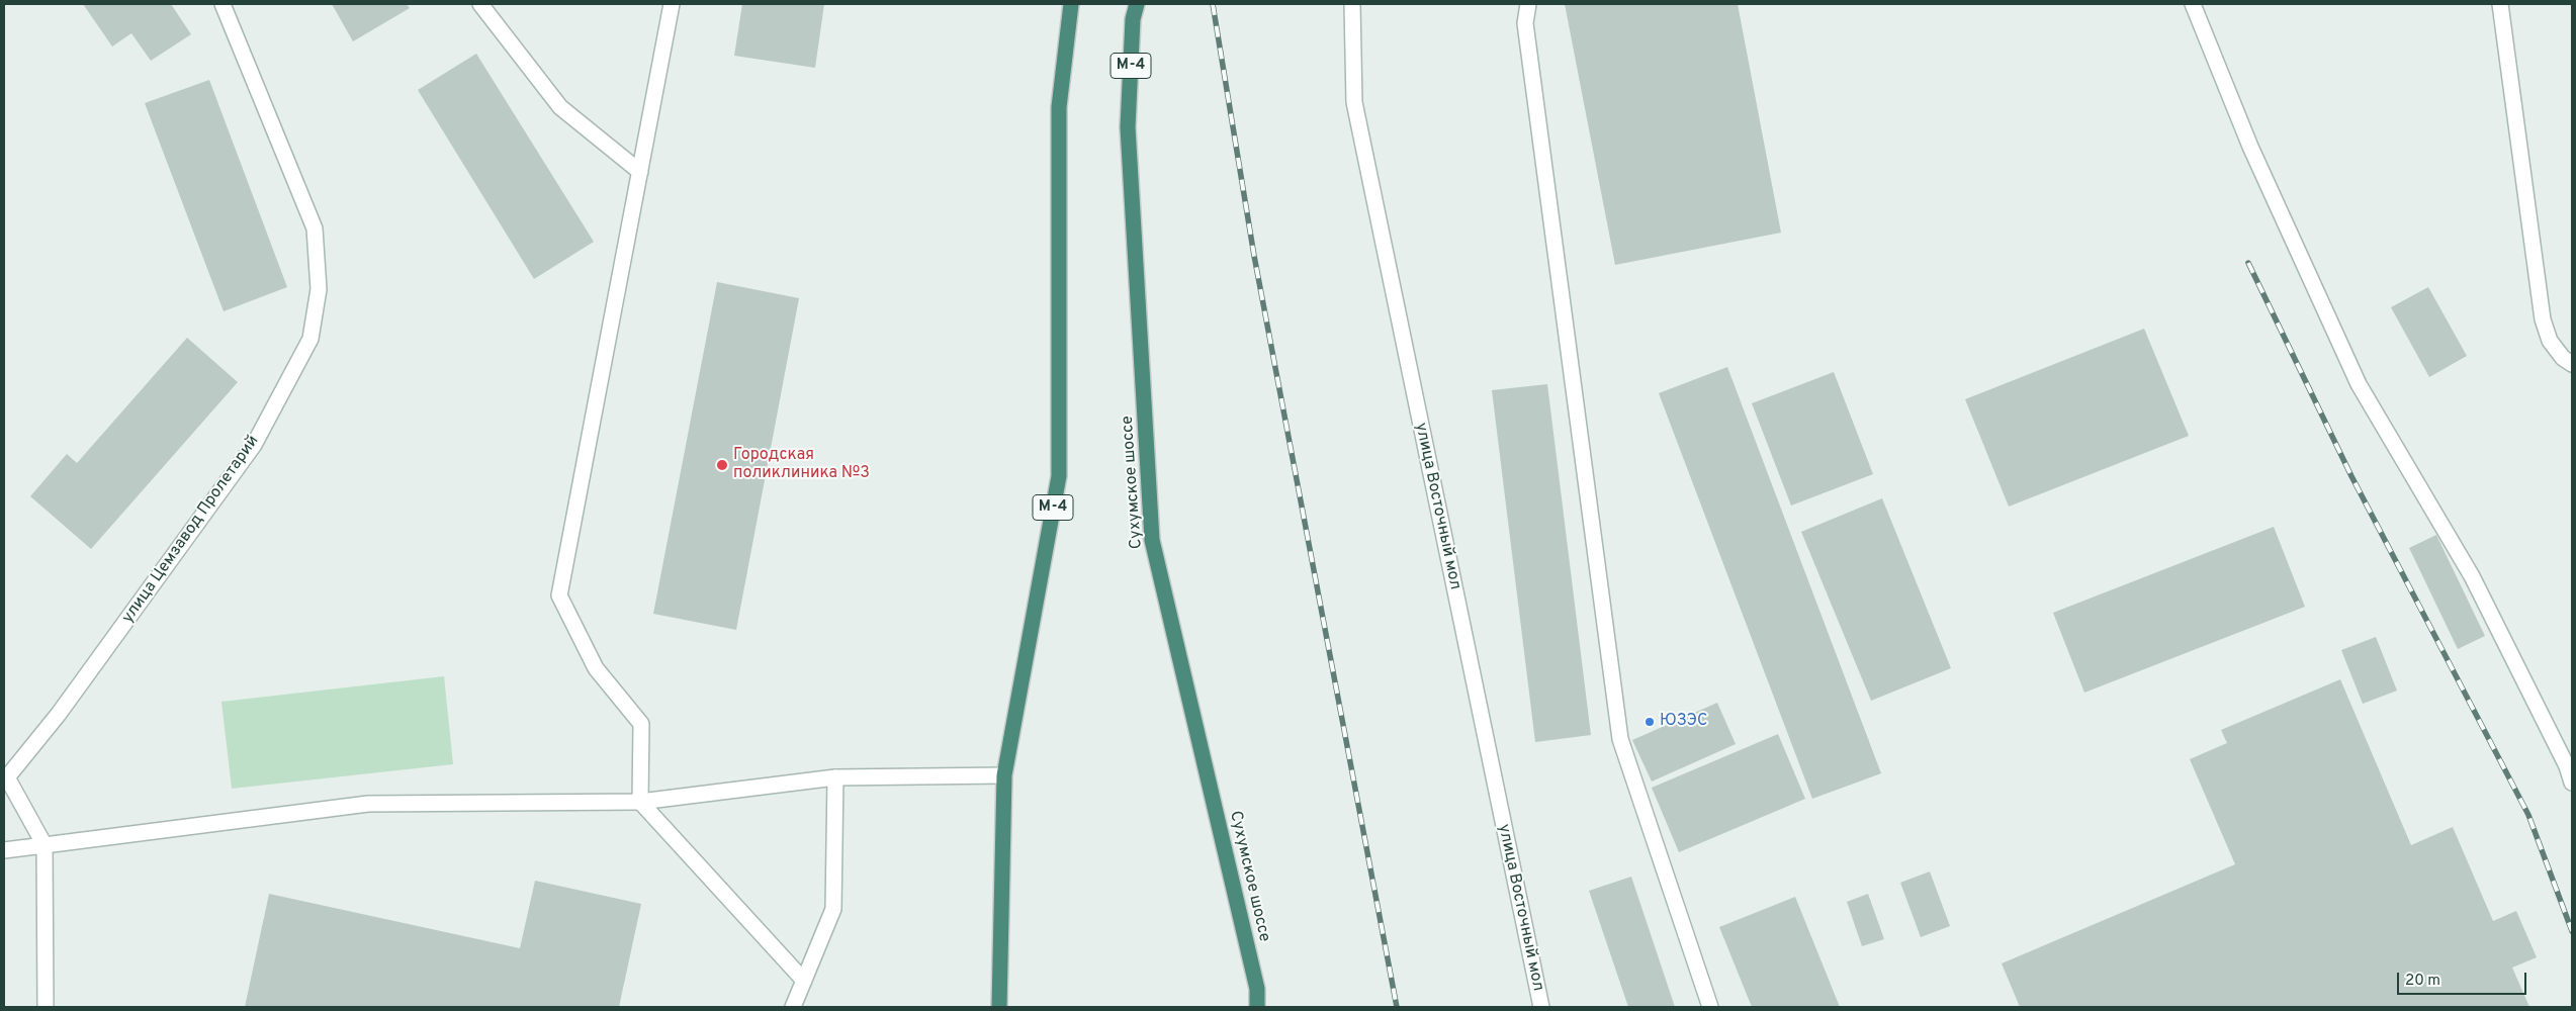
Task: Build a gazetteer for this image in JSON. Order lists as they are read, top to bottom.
{
  "streets": {
    "highway": ["М-4", "Сухумское шоссе"],
    "street": ["улица Восточный мол", "улица Цемзавод Пролетарий"]
  },
  "places": ["Городская поликлиника №3", "ЮЗЭС"],
  "scale_bar": "20 m"
}
